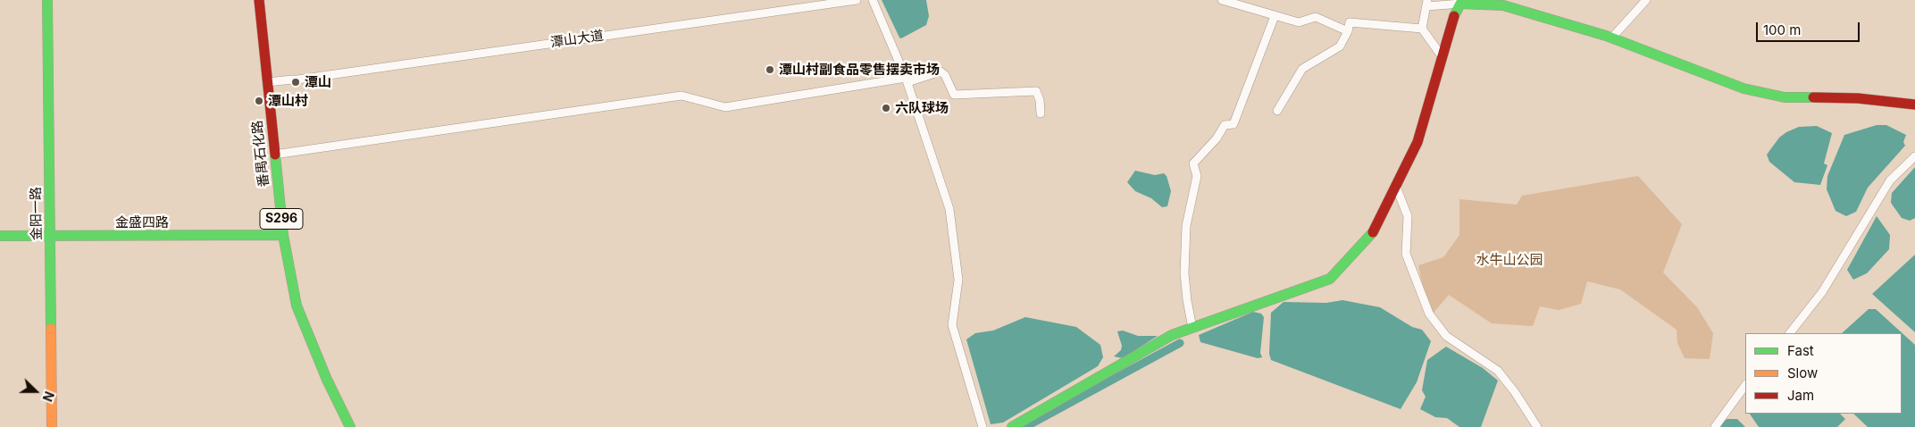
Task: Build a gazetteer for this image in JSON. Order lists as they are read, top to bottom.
{
  "streets": {
    "street": [
      "潭山大道",
      "番禺石化路",
      "金阳一路",
      "S296",
      "金盛四路"
    ]
  },
  "crossings": [
    ["潭山大道", "番禺石化路"],
    ["番禺石化路", "金盛四路"],
    ["金阳一路", "金盛四路"]
  ],
  "parks": ["水牛山公园"],
  "places": [
    "潭山村副食品零售摆卖市场",
    "潭山",
    "潭山村",
    "六队球场"
  ],
  "legend": ["Fast", "Slow", "Jam"],
  "scale_bar": "100 m",
  "north": "right"
}
